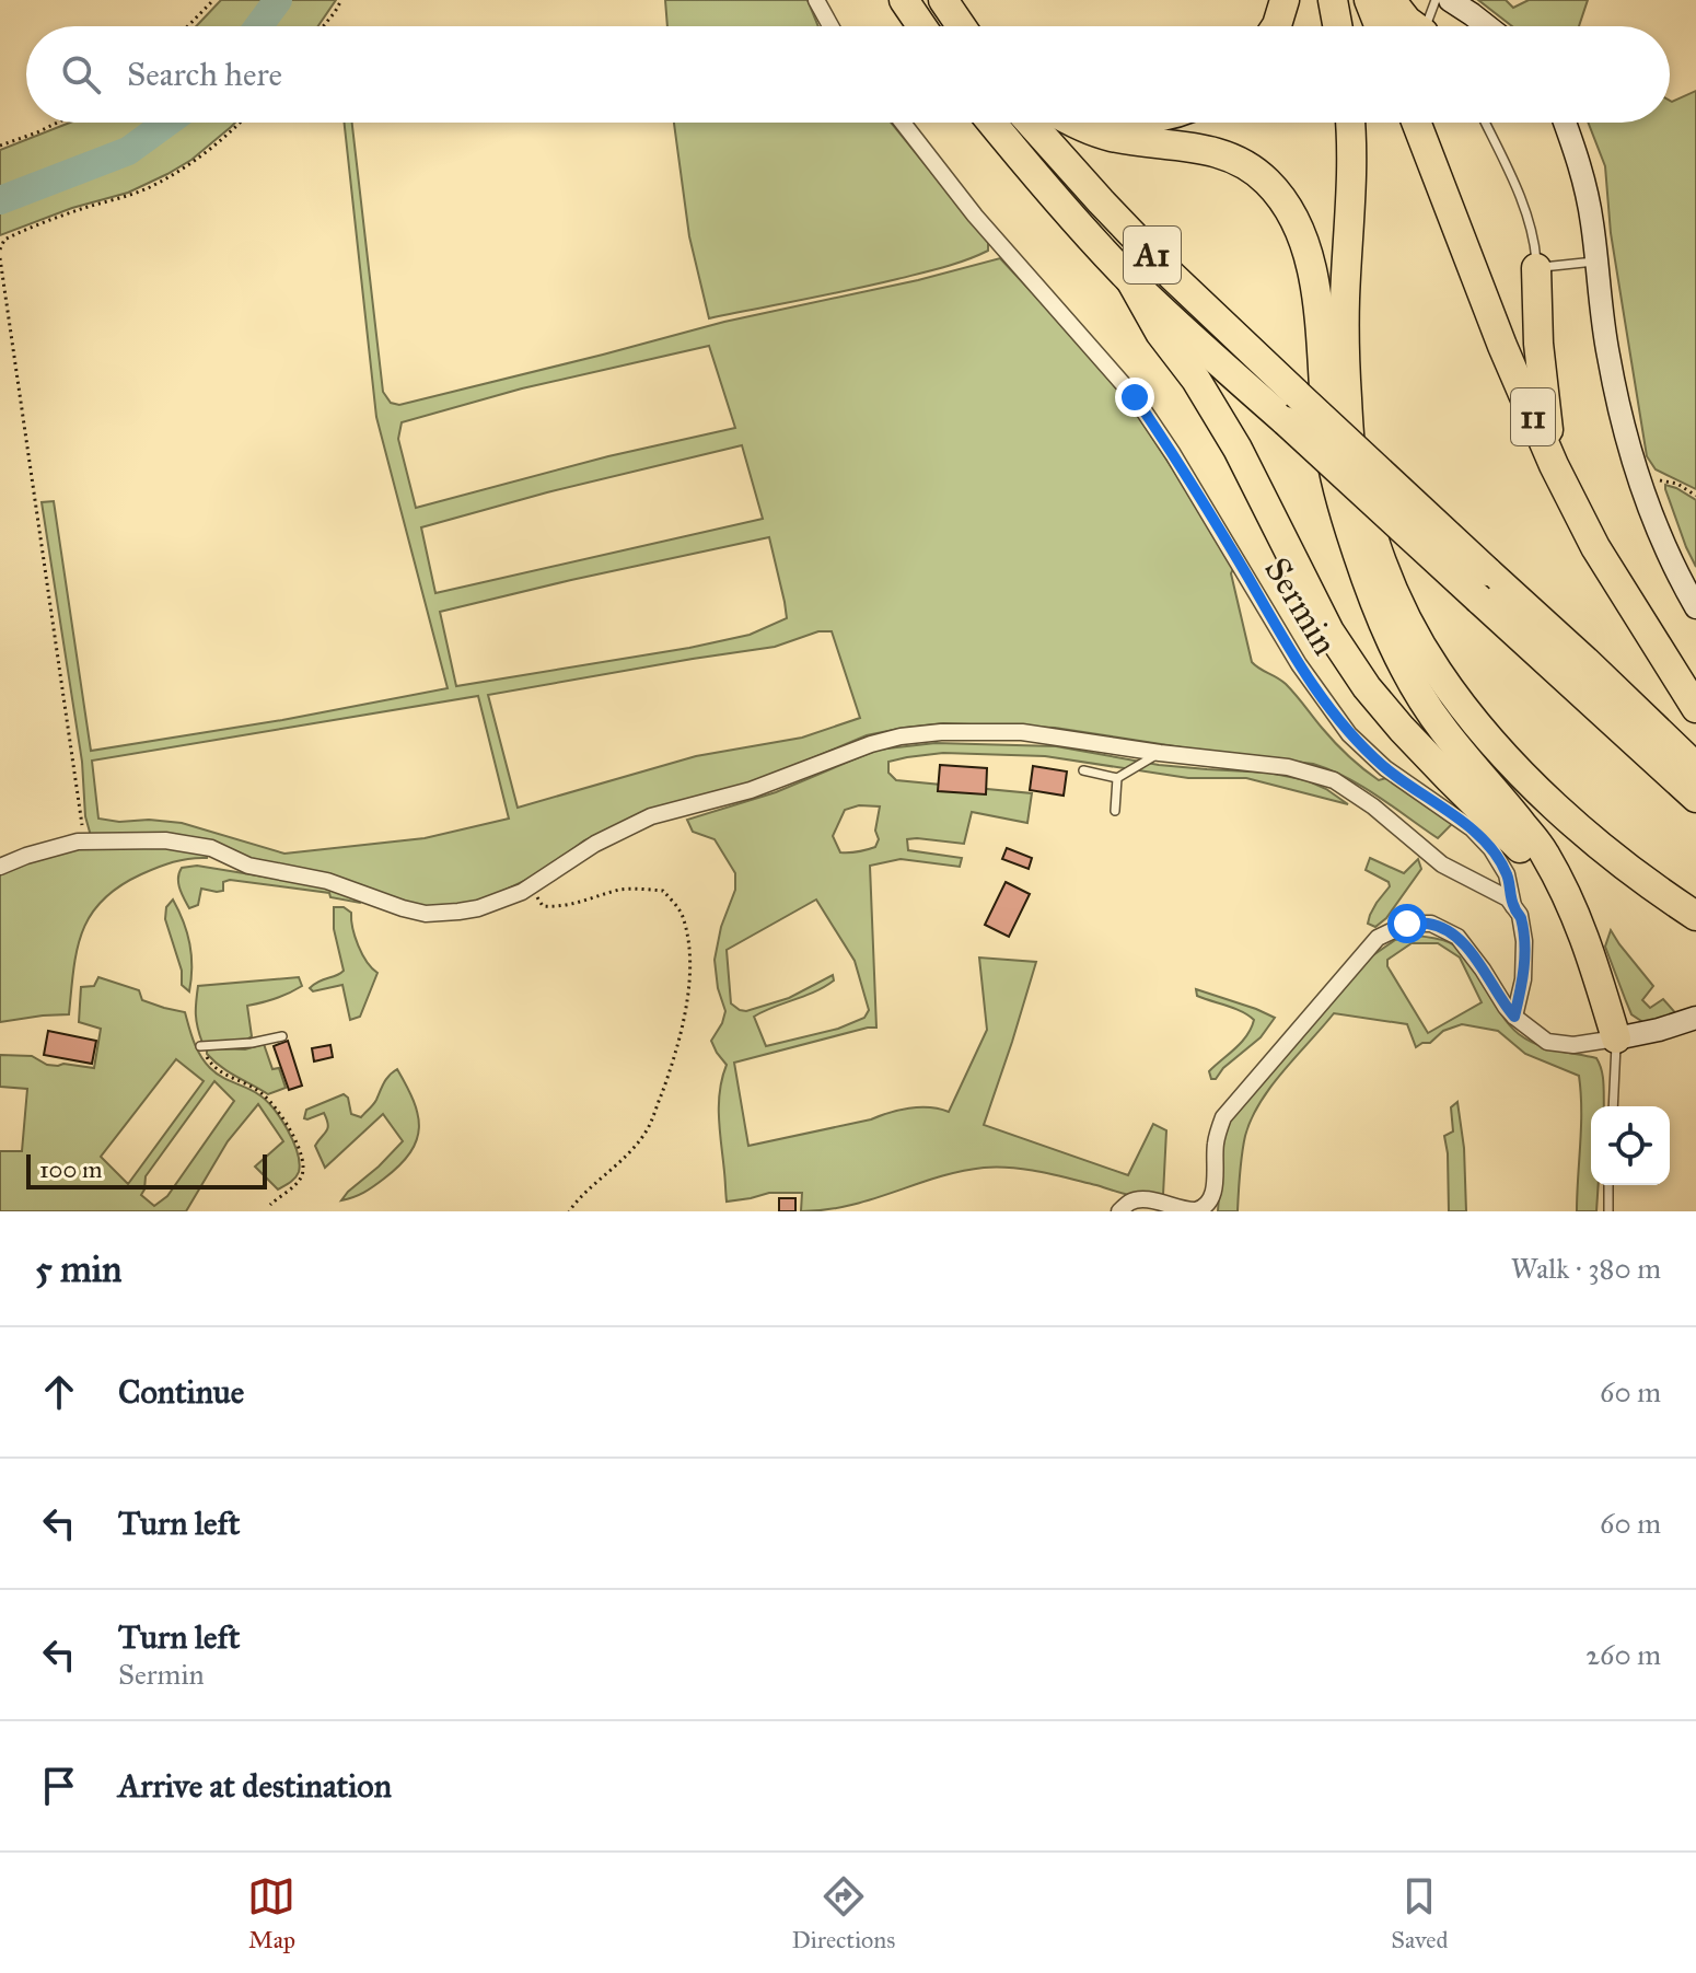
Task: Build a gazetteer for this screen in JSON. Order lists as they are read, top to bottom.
{
  "streets": {
    "highway": ["A1", "11"],
    "street": ["Sermin"]
  },
  "scale_bar": "100 m",
  "page": {
    "search": "Search here",
    "scale": "100 m",
    "heading": ["5 min", "Walk · 380 m"],
    "list": [
      ["Continue", "60 m"],
      ["Turn left", "60 m"],
      ["Turn left", "Sermin", "260 m"],
      "Arrive at destination"
    ],
    "nav": ["Map", "Directions", "Saved"]
  }
}
